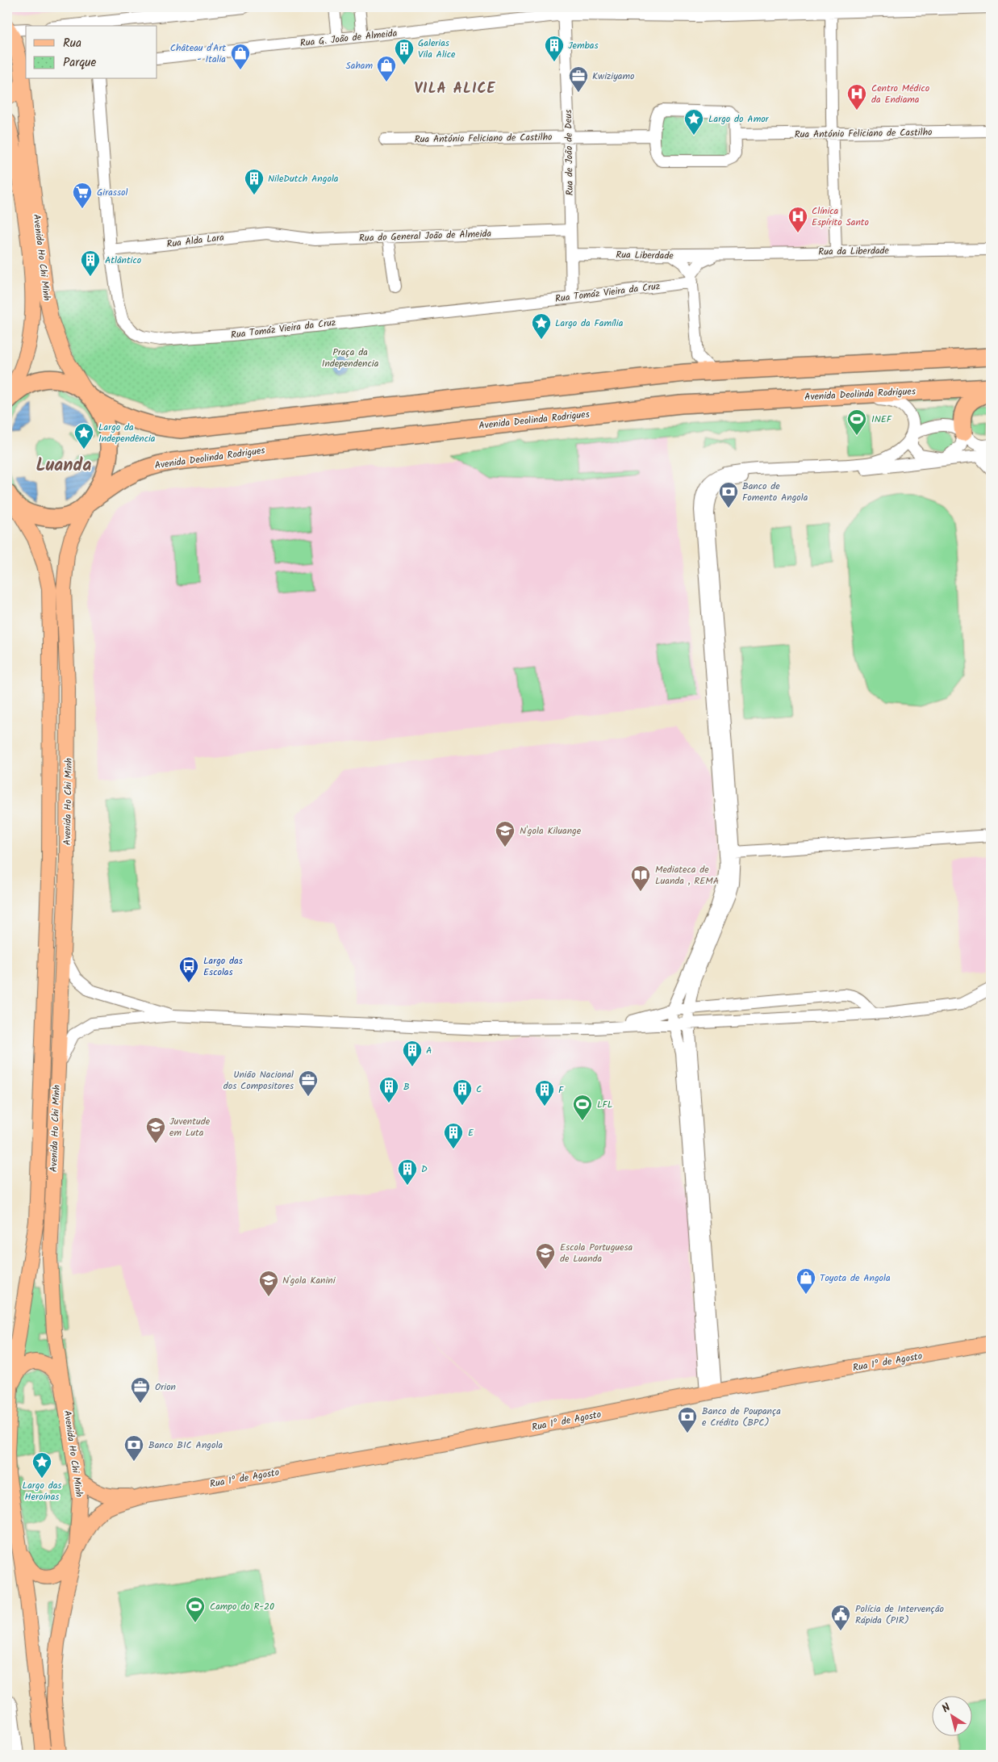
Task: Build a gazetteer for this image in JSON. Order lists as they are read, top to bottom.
{
  "streets": {
    "highway": ["Avenida Deolinda Rodrigues"],
    "main road": ["Avenida Ho Chi Minh", "Rua 1º de Agosto"],
    "street": [
      "Rua G. João de Almeida",
      "Rua António Feliciano de Castilho",
      "Rua de João de Deus",
      "Rua do General João de Almeida",
      "Rua Alda Lara",
      "Rua da Liberdade",
      "Rua Liberdade",
      "Rua Tomáz Vieira da Cruz"
    ]
  },
  "crossings": [
    ["Rua G. João de Almeida", "Rua de João de Deus"],
    ["Rua António Feliciano de Castilho", "Rua de João de Deus"],
    ["Rua de João de Deus", "Rua do General João de Almeida"],
    ["Rua de João de Deus", "Rua Liberdade"],
    ["Rua de João de Deus", "Rua Tomáz Vieira da Cruz"],
    ["Rua do General João de Almeida", "Rua Alda Lara"],
    ["Rua Alda Lara", "Rua Tomáz Vieira da Cruz"],
    ["Rua da Liberdade", "Rua Liberdade"],
    ["Avenida Ho Chi Minh", "Avenida Deolinda Rodrigues"]
  ],
  "districts": ["VILA ALICE", "Luanda"],
  "parks": ["Praça da Independencia"],
  "places": {
    "building": [
      "Jembas",
      "Galerias Vila Alice",
      "NileDutch Angola",
      "Atlântico",
      "A",
      "B",
      "C",
      "F",
      "E",
      "D"
    ],
    "shop": ["Château d'Art - Italia", "Saham", "Toyota de Angola"],
    "office": ["Kwiziyamo", "União Nacional dos Compositores", "Orion"],
    "hospital": ["Centro Médico da Endiama", "Clínica Espírito Santo"],
    "place": [
      "Largo do Amor",
      "Largo da Família",
      "Largo da Independência",
      "Largo das Heroínas"
    ],
    "supermarket": ["Girassol"],
    "sports": ["INEF", "LFL", "Campo do R-20"],
    "bank": ["Banco de Fomento Angola", "Banco de Poupança e Crédito (BPC)", "Banco BIC Angola"],
    "school or university": [
      "N'gola Kiluange",
      "Juventude em Luta",
      "Escola Portuguesa de Luanda",
      "N'gola Kanini"
    ],
    "library": ["Mediateca de Luanda , REMA"],
    "bus stop": ["Largo das Escolas"],
    "public building": ["Polícia de Intervenção Rápida (PIR)"]
  },
  "legend": ["Rua", "Parque"],
  "north": "top left"
}
